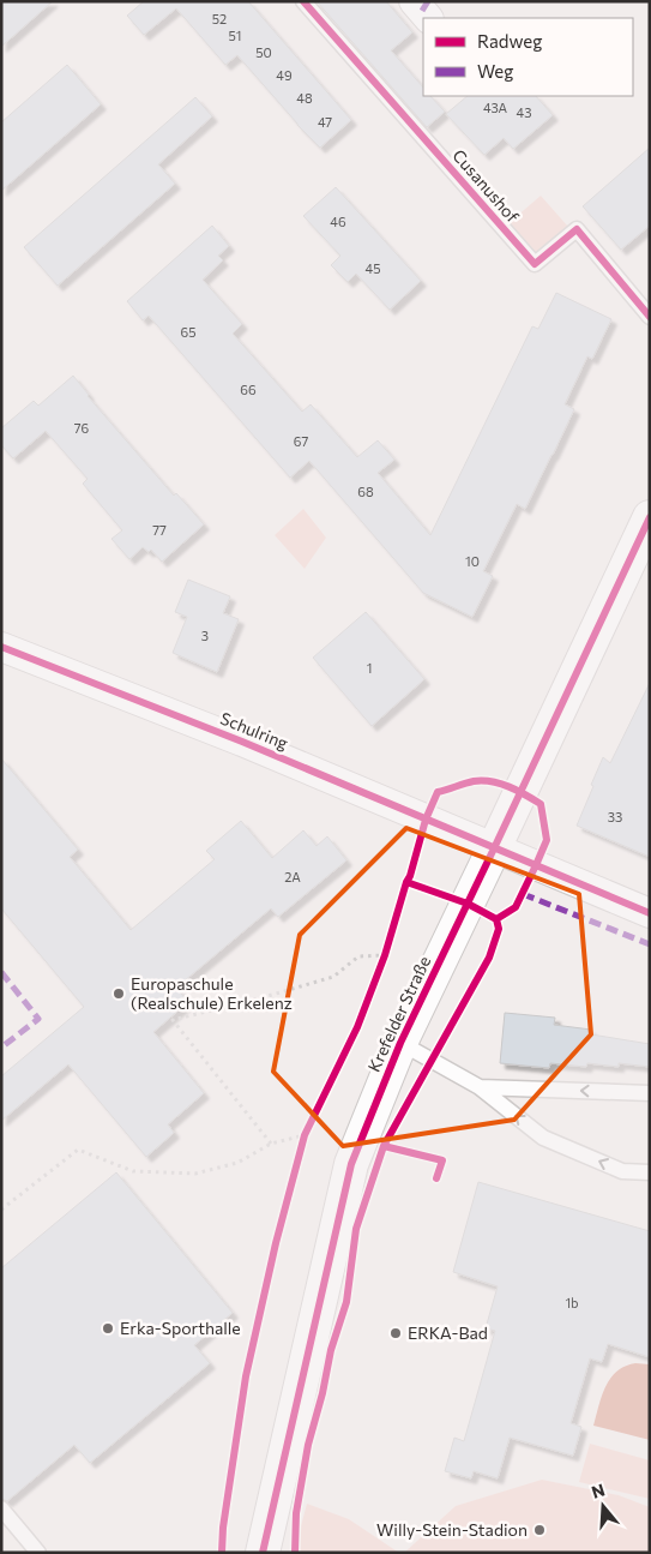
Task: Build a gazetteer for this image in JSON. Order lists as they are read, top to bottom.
{
  "streets": {
    "main road": ["Krefelder Straße"],
    "street": ["Schulring"],
    "lane": ["Cusanushof"]
  },
  "crossings": [
    ["Schulring", "Krefelder Straße"]
  ],
  "places": [
    "Europaschule (Realschule) Erkelenz",
    "Erka-Sporthalle",
    "ERKA-Bad",
    "Willy-Stein-Stadion"
  ],
  "house_numbers": [
    "52",
    "51",
    "50",
    "49",
    "48",
    "43A",
    "43",
    "47",
    "46",
    "45",
    "65",
    "66",
    "76",
    "67",
    "68",
    "77",
    "10",
    "3",
    "1",
    "33",
    "2A",
    "1b"
  ],
  "legend": ["Radweg", "Weg"],
  "north": "top"
}
